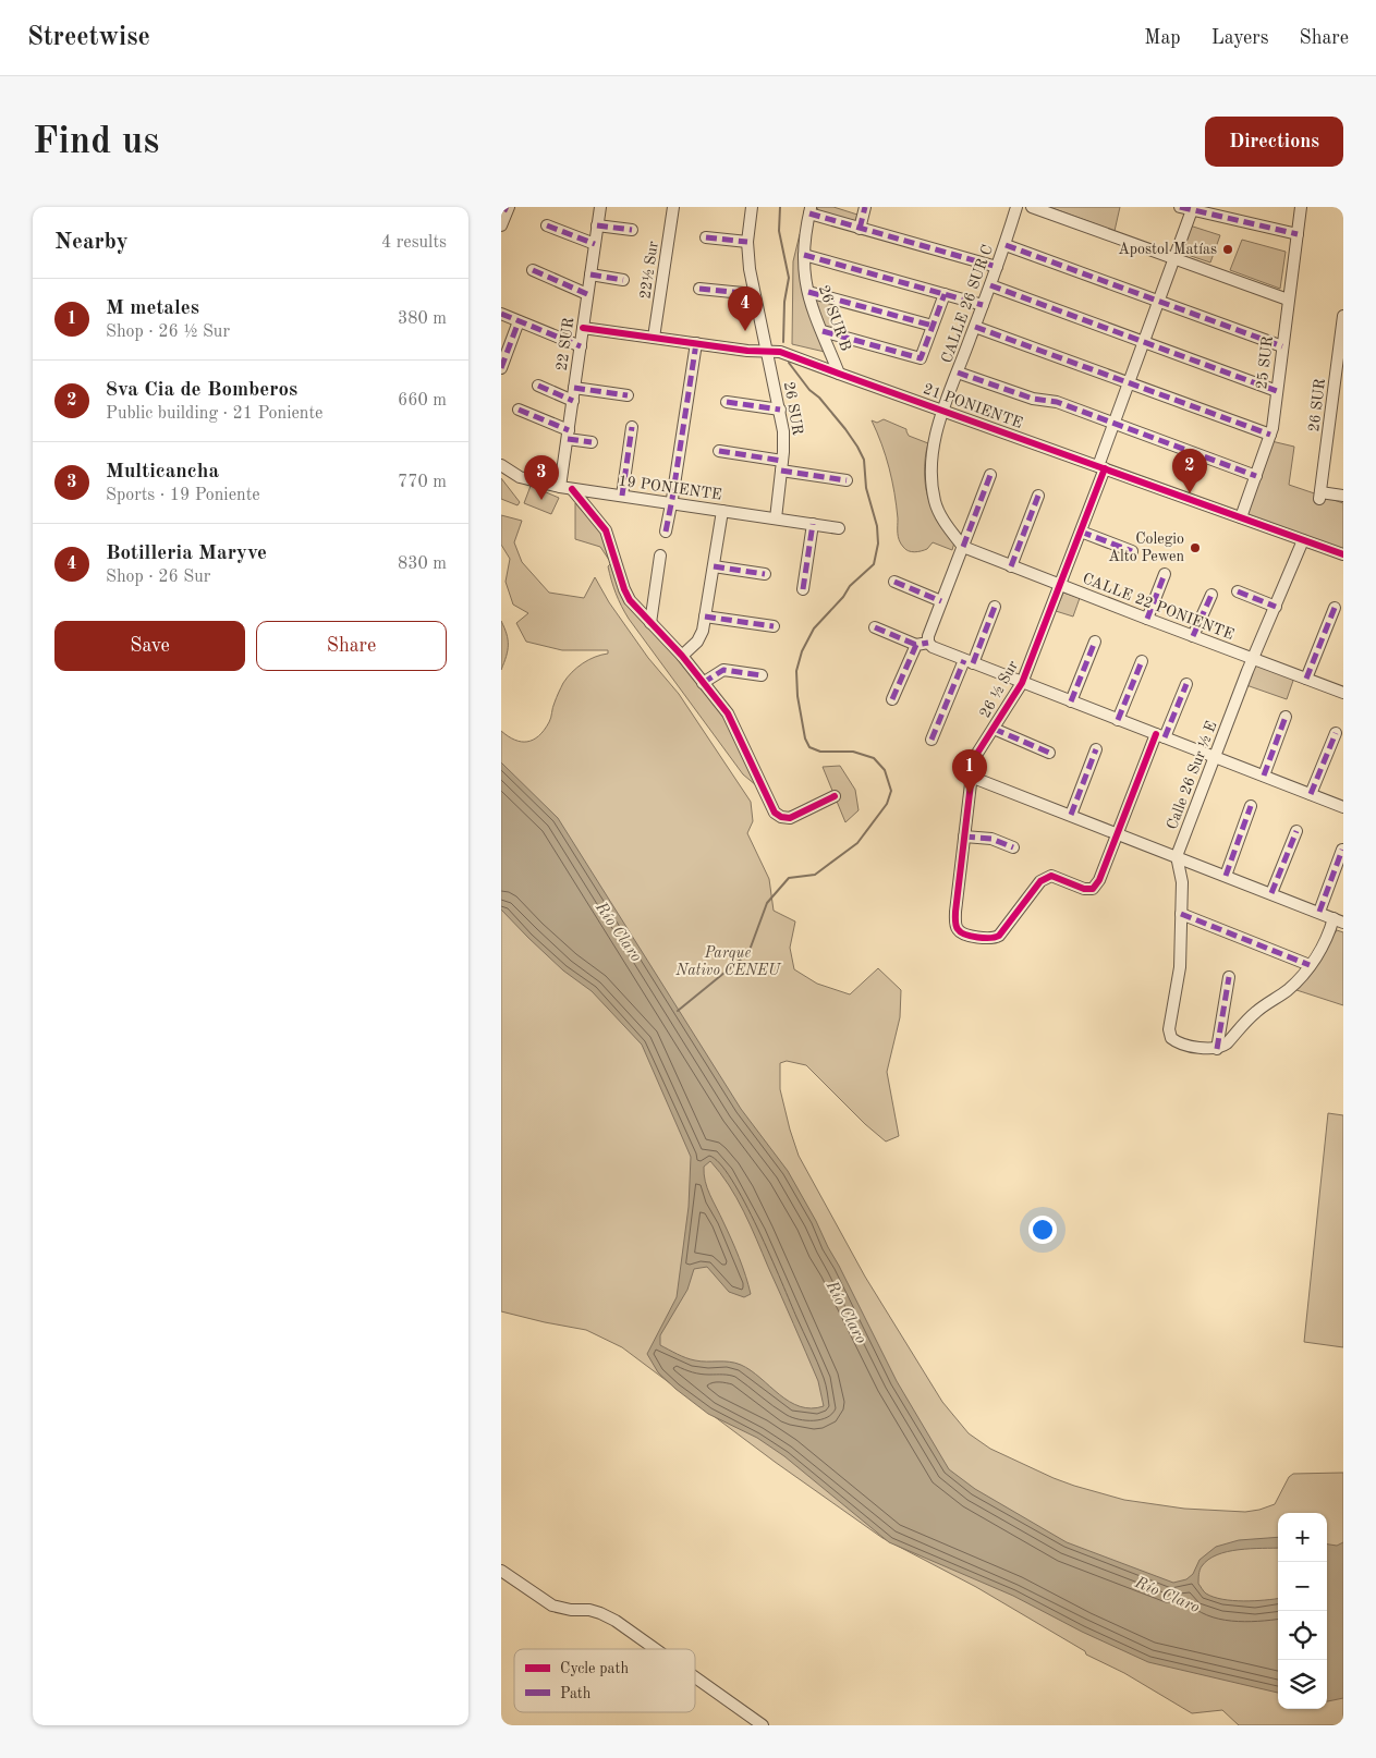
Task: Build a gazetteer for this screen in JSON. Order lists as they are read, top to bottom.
{
  "streets": {
    "street": [
      "22½ Sur",
      "CALLE 26 SUR C",
      "26 SUR B",
      "22 SUR",
      "25 SUR",
      "26 SUR",
      "21 PONIENTE",
      "19 PONIENTE",
      "CALLE 22 PONIENTE",
      "26 ½ Sur",
      "Calle 26 Sur ½ E"
    ]
  },
  "crossings": [
    ["22½ Sur", "21 PONIENTE"],
    ["CALLE 26 SUR C", "21 PONIENTE"],
    ["CALLE 26 SUR C", "CALLE 22 PONIENTE"],
    ["26 SUR B", "21 PONIENTE"],
    ["22 SUR", "21 PONIENTE"],
    ["22 SUR", "19 PONIENTE"],
    ["25 SUR", "21 PONIENTE"],
    ["26 SUR", "21 PONIENTE"],
    ["26 SUR", "19 PONIENTE"],
    ["21 PONIENTE", "26 ½ Sur"],
    ["21 PONIENTE", "Calle 26 Sur ½ E"],
    ["CALLE 22 PONIENTE", "26 ½ Sur"],
    ["CALLE 22 PONIENTE", "Calle 26 Sur ½ E"]
  ],
  "water": ["Río Claro"],
  "parks": ["Parque Nativo CENEU"],
  "places": ["Apostol Matías", "Colegio Alto Pewen"],
  "legend": ["Cycle path", "Path"],
  "page": {
    "header": "Streetwise",
    "nav": ["Map", "Layers", "Share"],
    "buttons": [
      "Directions",
      ["Save", "Share"]
    ],
    "title": "Find us",
    "heading": ["Nearby", "4 results"],
    "list": [
      {
        "mark": "1",
        "name": "M metales",
        "note": "Shop · 26 ½ Sur",
        "value": "380 m"
      },
      {
        "mark": "2",
        "name": "8va Cia de Bomberos",
        "note": "Public building · 21 Poniente",
        "value": "660 m"
      },
      {
        "mark": "3",
        "name": "Multicancha",
        "note": "Sports · 19 Poniente",
        "value": "770 m"
      },
      {
        "mark": "4",
        "name": "Botilleria Maryve",
        "note": "Shop · 26 Sur",
        "value": "830 m"
      }
    ],
    "pins": [
      "4",
      "2",
      "3",
      "1"
    ],
    "map_buttons": ["+", "−"]
  }
}
